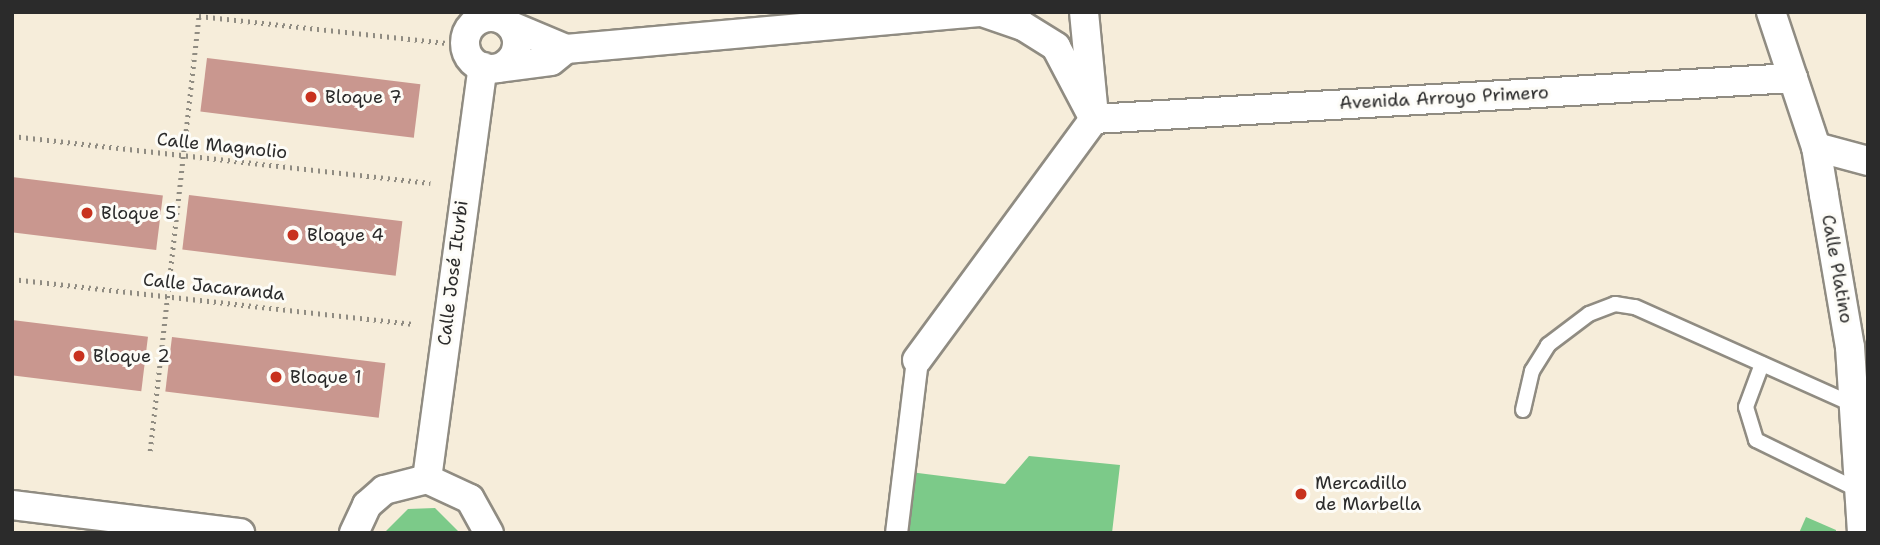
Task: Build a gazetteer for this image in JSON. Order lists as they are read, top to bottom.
{
  "streets": {
    "street": ["Avenida Arroyo Primero", "Calle Platino", "Calle José Iturbi"],
    "path": ["Calle Magnolio", "Calle Jacaranda"]
  },
  "crossings": [
    ["Avenida Arroyo Primero", "Calle Platino"]
  ],
  "places": [
    "Bloque 7",
    "Bloque 5",
    "Bloque 4",
    "Bloque 2",
    "Bloque 1",
    "Mercadillo de Marbella"
  ]
}
